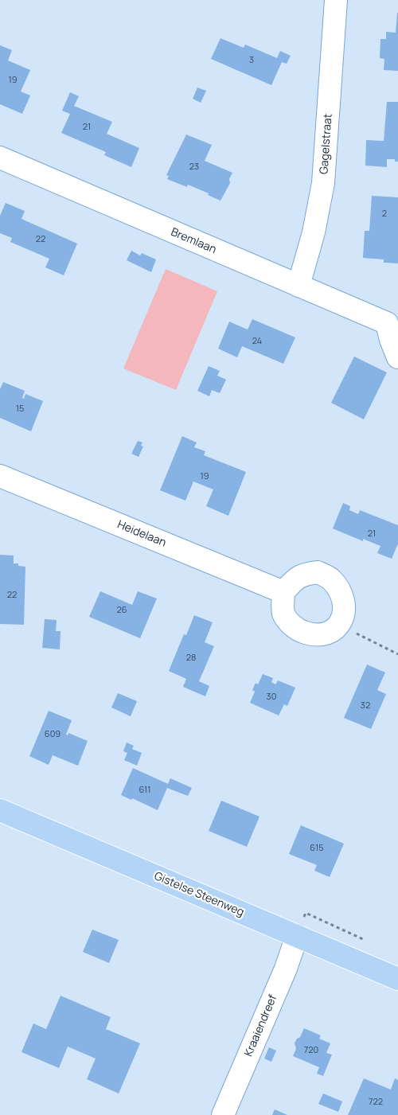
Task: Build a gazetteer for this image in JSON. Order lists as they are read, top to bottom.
{
  "streets": {
    "main road": ["Gistelse Steenweg"],
    "street": [
      "Gagelstraat",
      "Bremlaan",
      "Heidelaan",
      "Kraaiendreef"
    ]
  },
  "crossings": [
    ["Gagelstraat", "Bremlaan"],
    ["Gistelse Steenweg", "Kraaiendreef"]
  ],
  "house_numbers": [
    "3",
    "19",
    "21",
    "23",
    "2",
    "22",
    "24",
    "15",
    "19",
    "21",
    "22",
    "26",
    "28",
    "30",
    "32",
    "609",
    "611",
    "615",
    "720",
    "722"
  ]
}
